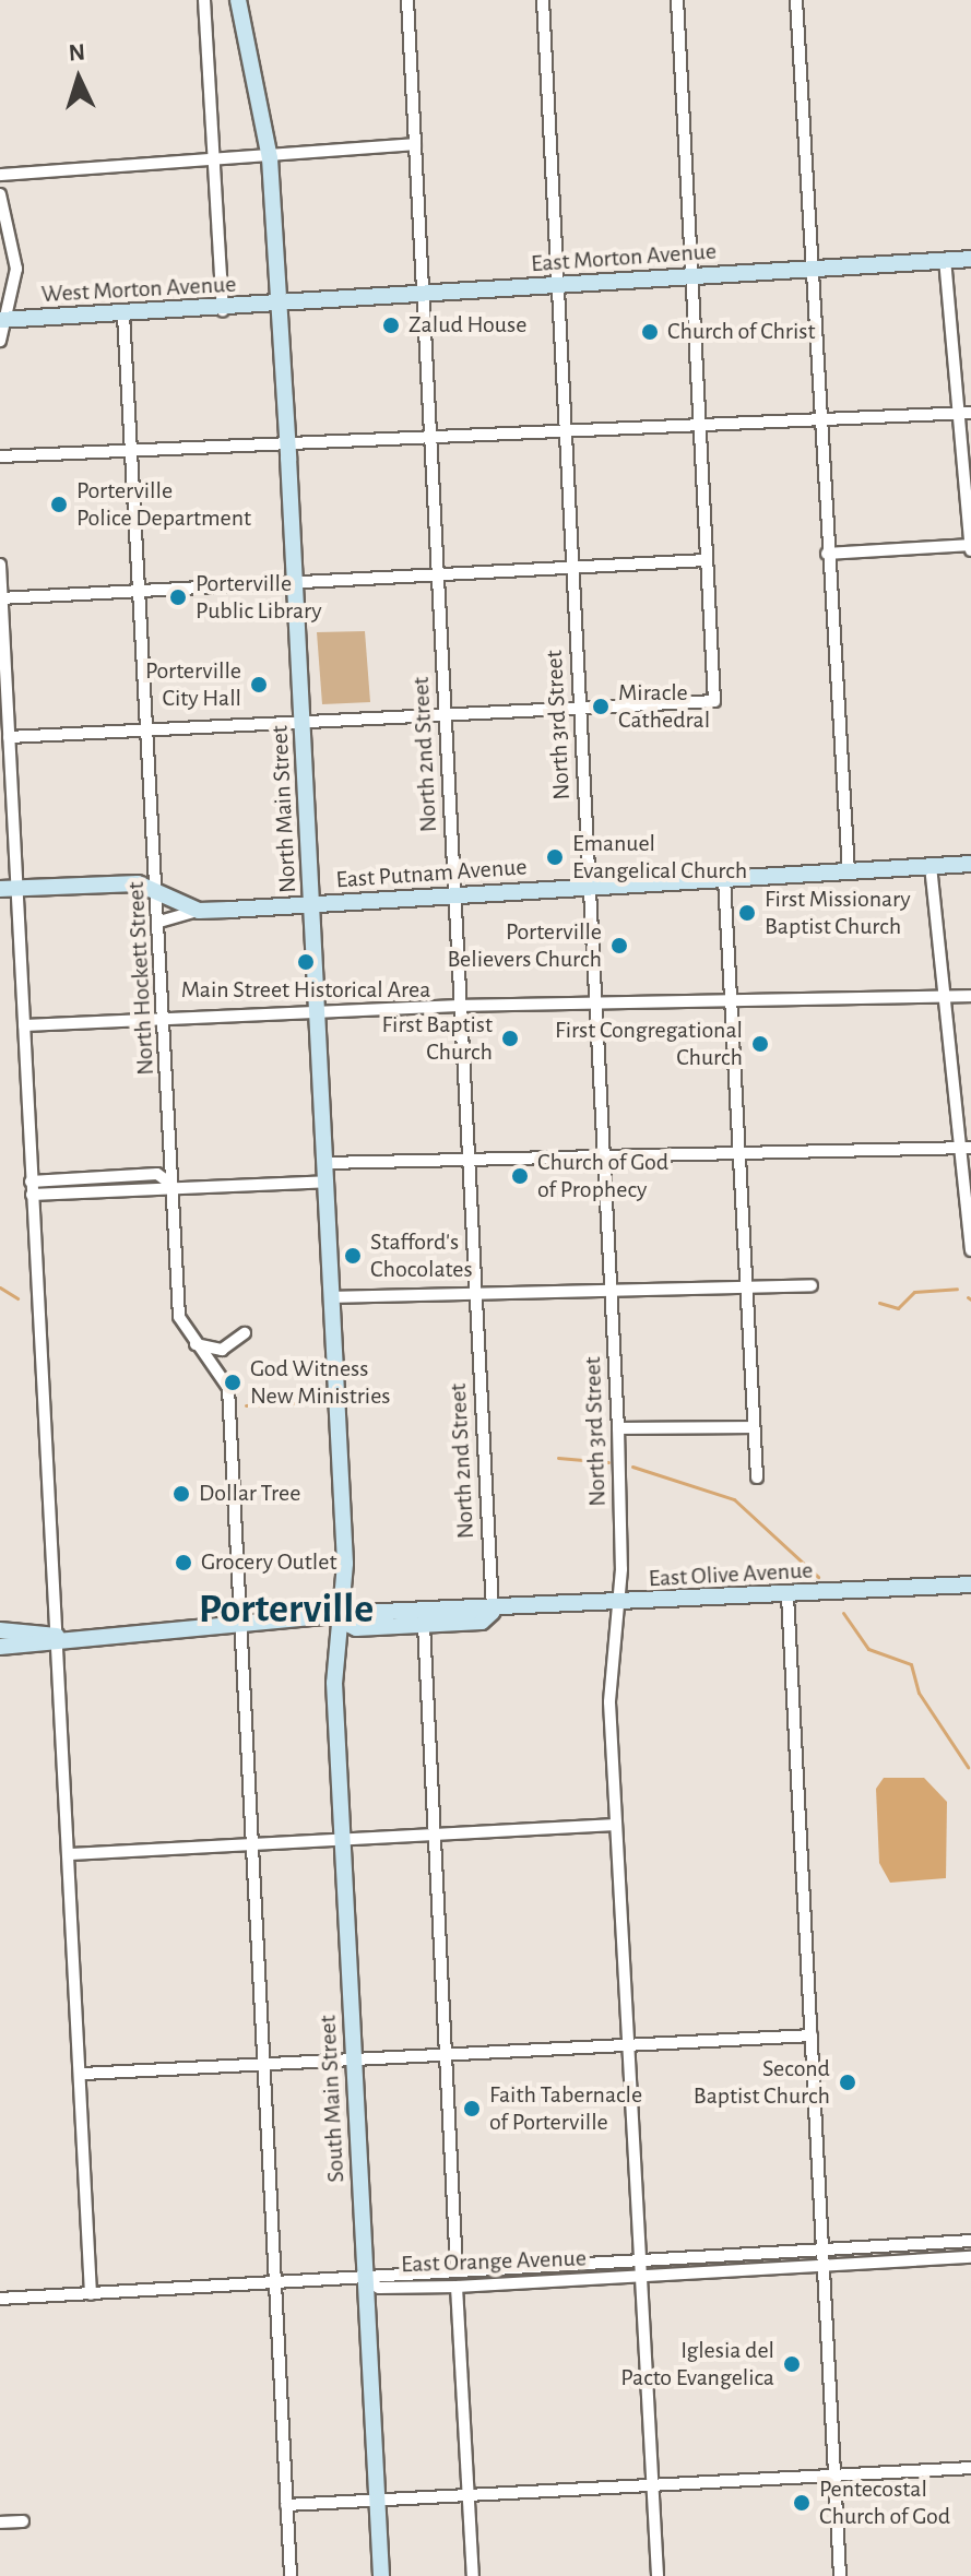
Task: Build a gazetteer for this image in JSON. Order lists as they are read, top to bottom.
{
  "streets": {
    "main road": [
      "East Morton Avenue",
      "West Morton Avenue",
      "North Main Street",
      "East Putnam Avenue",
      "East Olive Avenue",
      "South Main Street"
    ],
    "street": [
      "North 3rd Street",
      "North 2nd Street",
      "North Hockett Street",
      "East Orange Avenue"
    ]
  },
  "crossings": [
    ["East Morton Avenue", "West Morton Avenue"],
    ["East Morton Avenue", "North 3rd Street"],
    ["East Morton Avenue", "North 2nd Street"],
    ["East Morton Avenue", "North Main Street"],
    ["West Morton Avenue", "North Main Street"],
    ["West Morton Avenue", "North Hockett Street"],
    ["North 3rd Street", "East Putnam Avenue"],
    ["North 3rd Street", "East Olive Avenue"],
    ["North 3rd Street", "East Orange Avenue"],
    ["North 2nd Street", "East Putnam Avenue"],
    ["North 2nd Street", "East Olive Avenue"],
    ["North Main Street", "East Putnam Avenue"],
    ["North Main Street", "East Olive Avenue"],
    ["North Main Street", "South Main Street"],
    ["East Olive Avenue", "South Main Street"],
    ["South Main Street", "East Orange Avenue"]
  ],
  "districts": ["Porterville"],
  "places": [
    "Zalud House",
    "Church of Christ",
    "Porterville Police Department",
    "Porterville Public Library",
    "Porterville City Hall",
    "Miracle Cathedral",
    "Emanuel Evangelical Church",
    "First Missionary Baptist Church",
    "Porterville Believers Church",
    "Main Street Historical Area",
    "First Baptist Church",
    "First Congregational Church",
    "Church of God of Prophecy",
    "Stafford's Chocolates",
    "God Witness New Ministries",
    "Dollar Tree",
    "Grocery Outlet",
    "Second Baptist Church",
    "Faith Tabernacle of Porterville",
    "Iglesia del Pacto Evangelica",
    "Pentecostal Church of God"
  ],
  "north": "top"
}
